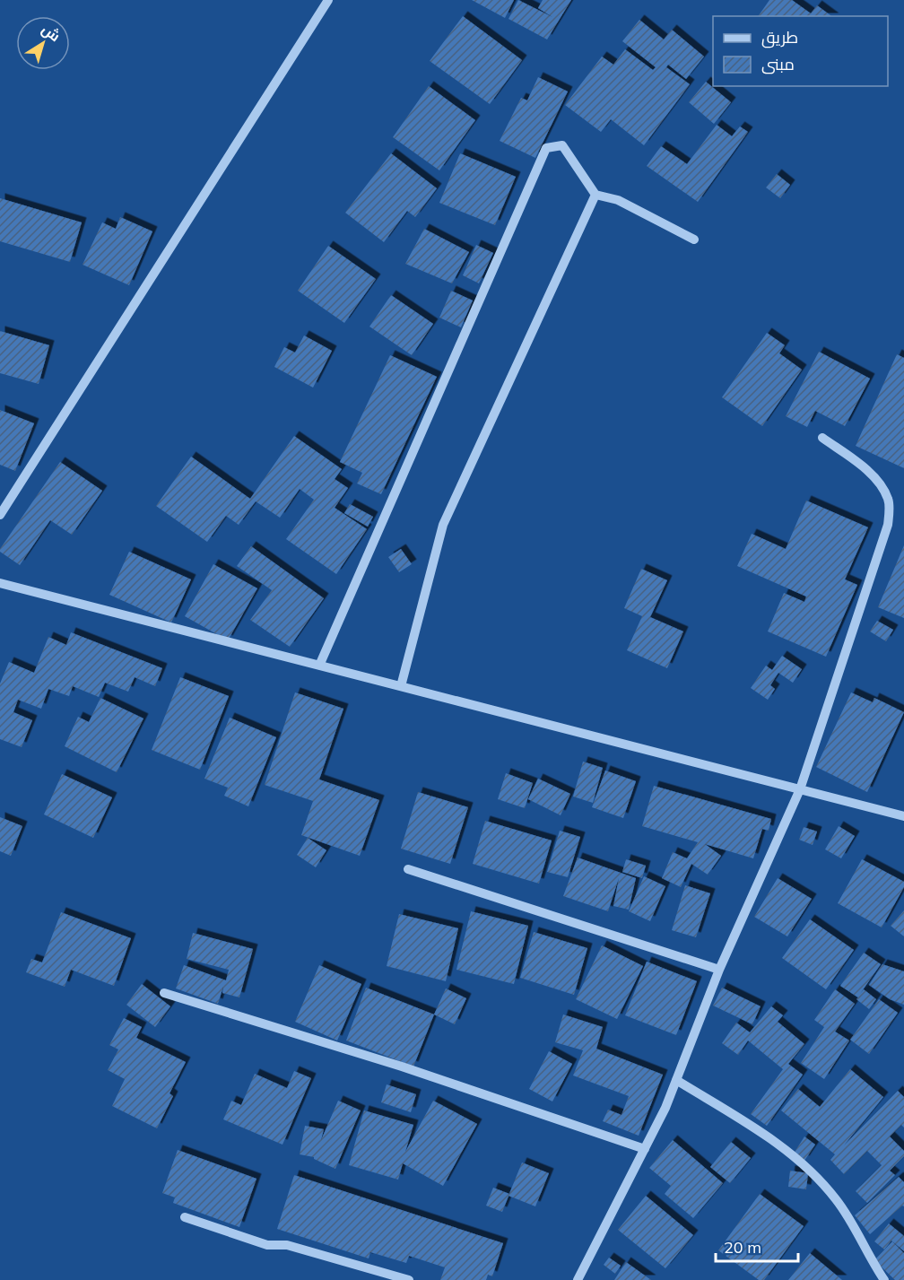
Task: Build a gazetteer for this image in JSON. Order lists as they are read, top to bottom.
{
  "legend": ["طريق", "مبنى"],
  "scale_bar": "20 m",
  "north": "top right"
}
